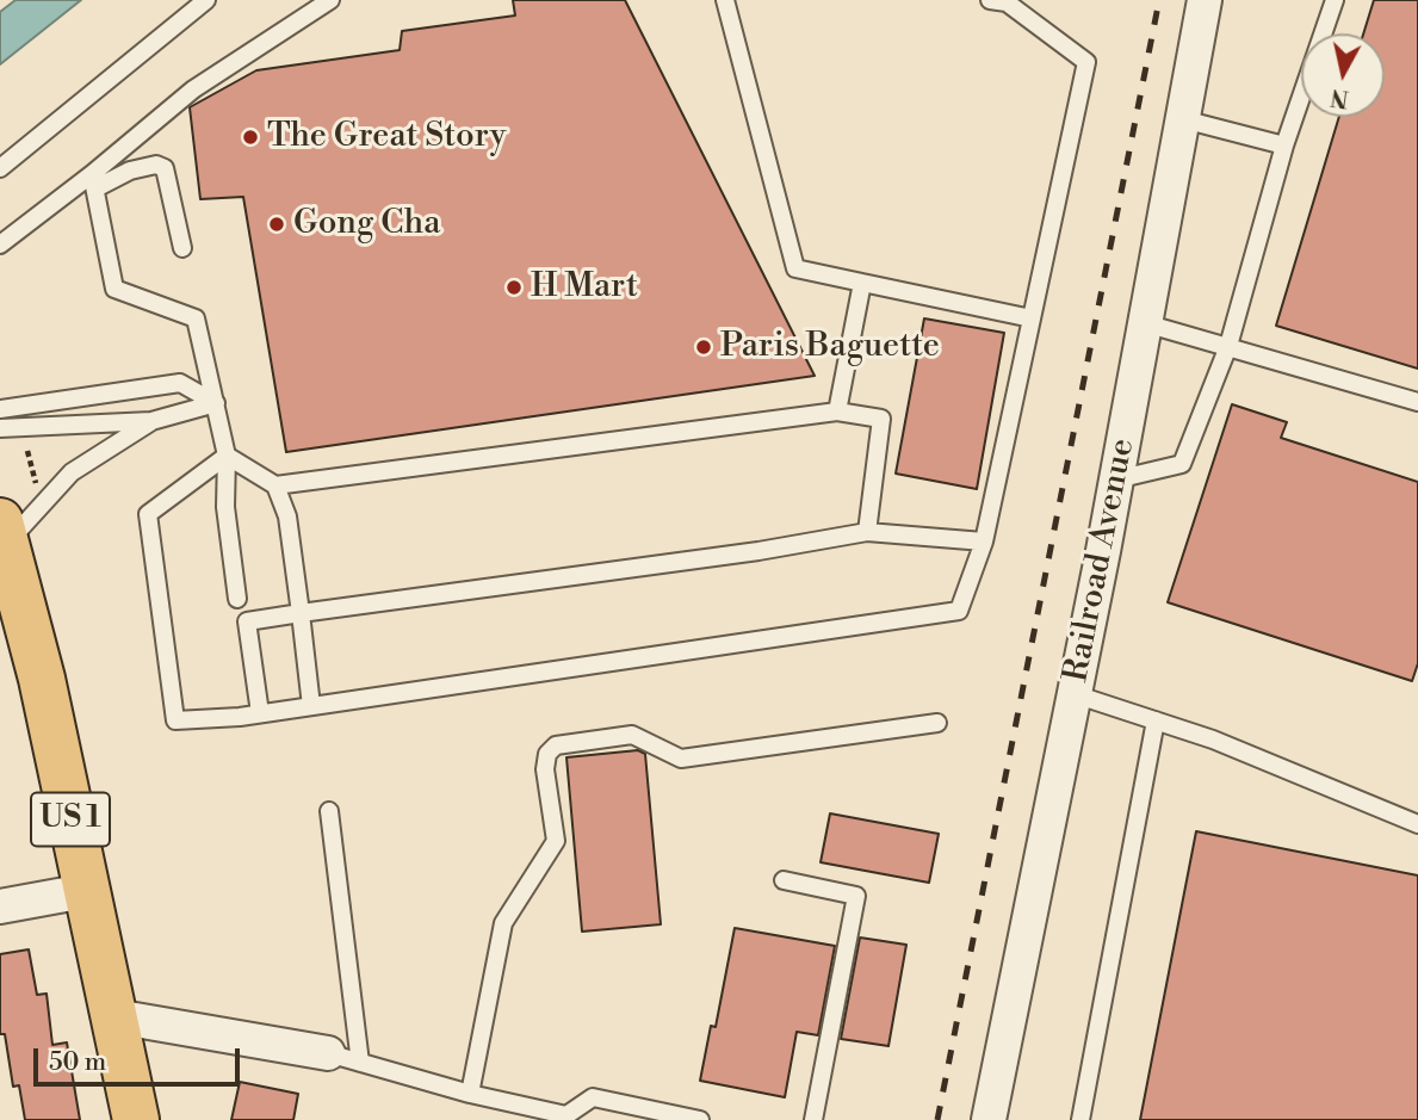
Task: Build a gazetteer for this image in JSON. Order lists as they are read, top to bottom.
{
  "streets": {
    "main road": ["US 1"],
    "street": ["Railroad Avenue"]
  },
  "places": [
    "The Great Story",
    "Gong Cha",
    "H Mart",
    "Paris Baguette"
  ],
  "scale_bar": "50 m",
  "north": "bottom"
}
